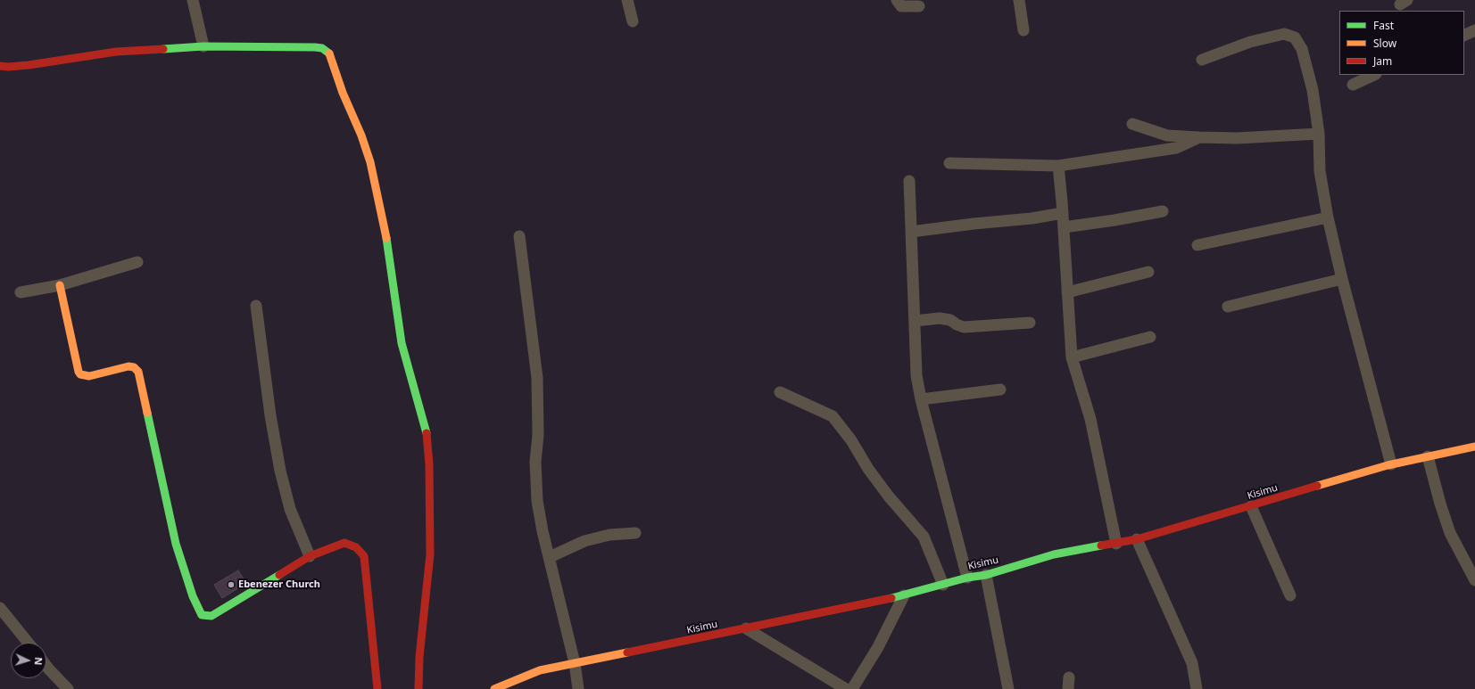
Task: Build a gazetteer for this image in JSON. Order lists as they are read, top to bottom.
{
  "streets": {
    "street": ["Kisimu"]
  },
  "places": ["Ebenezer Church"],
  "legend": ["Fast", "Slow", "Jam"],
  "north": "right"
}
